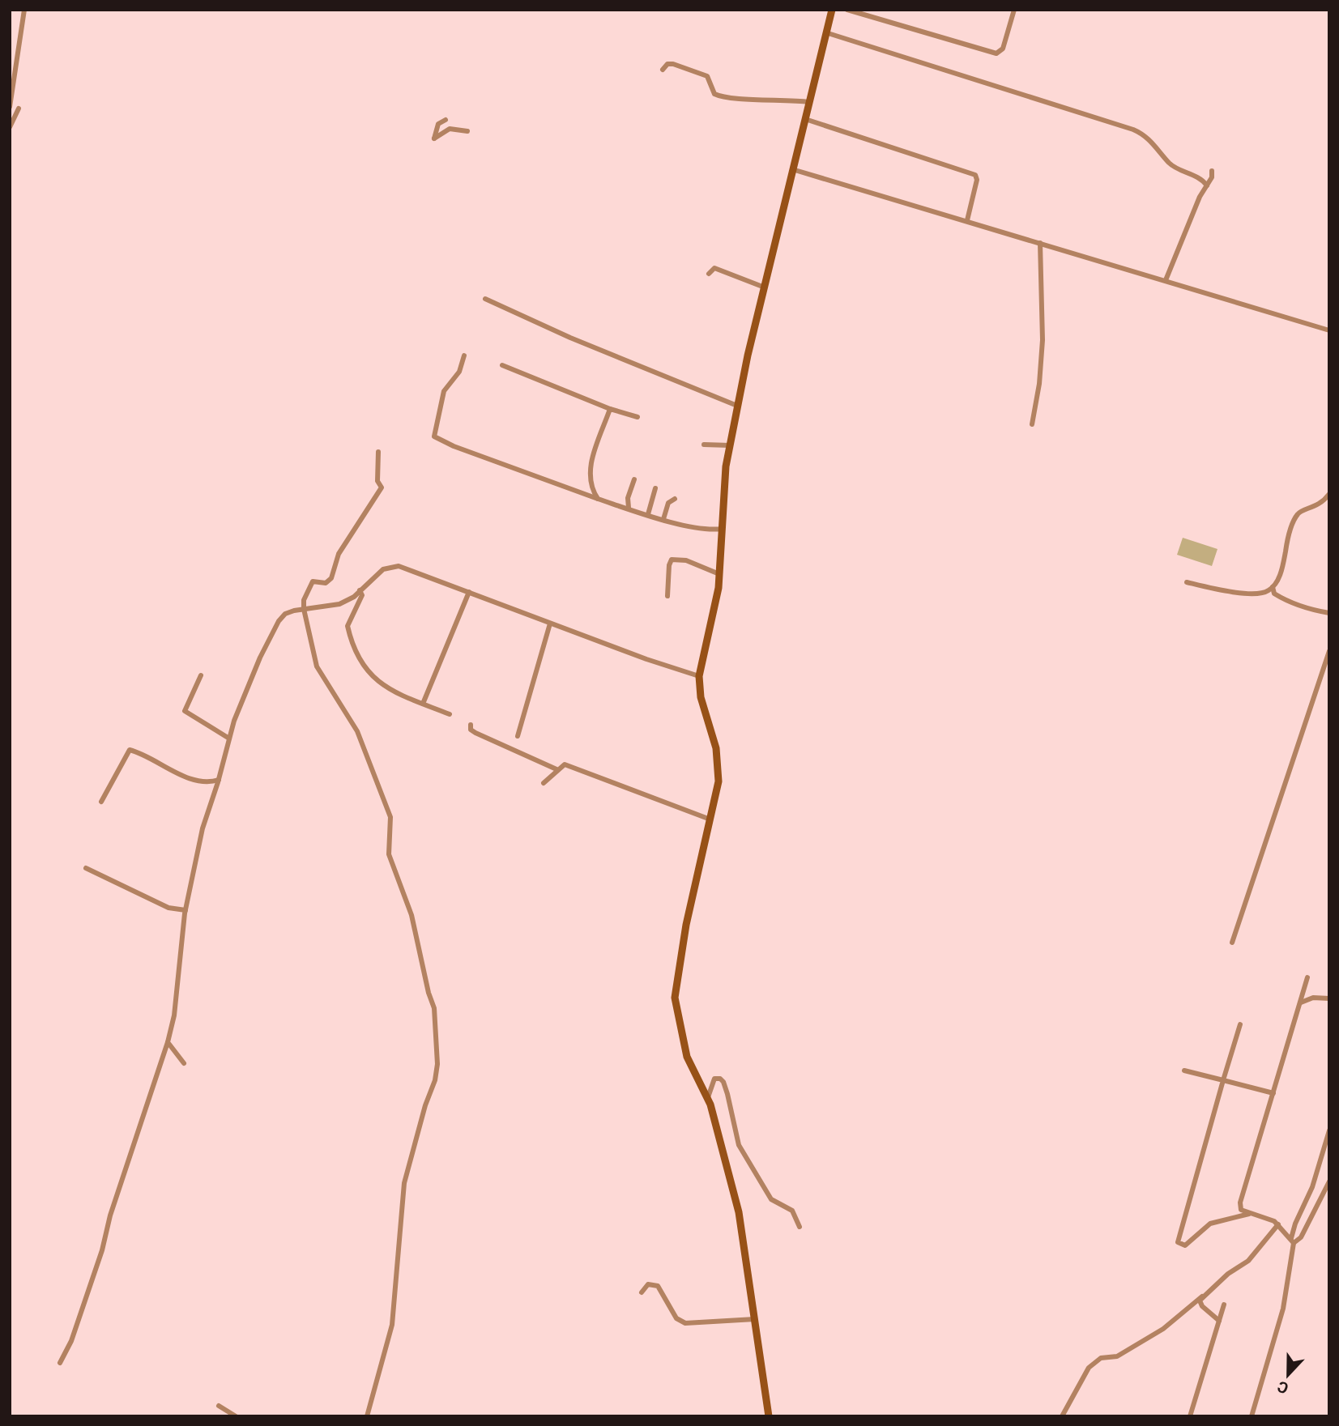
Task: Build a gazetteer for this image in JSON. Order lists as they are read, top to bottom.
{
  "north": "bottom"
}
